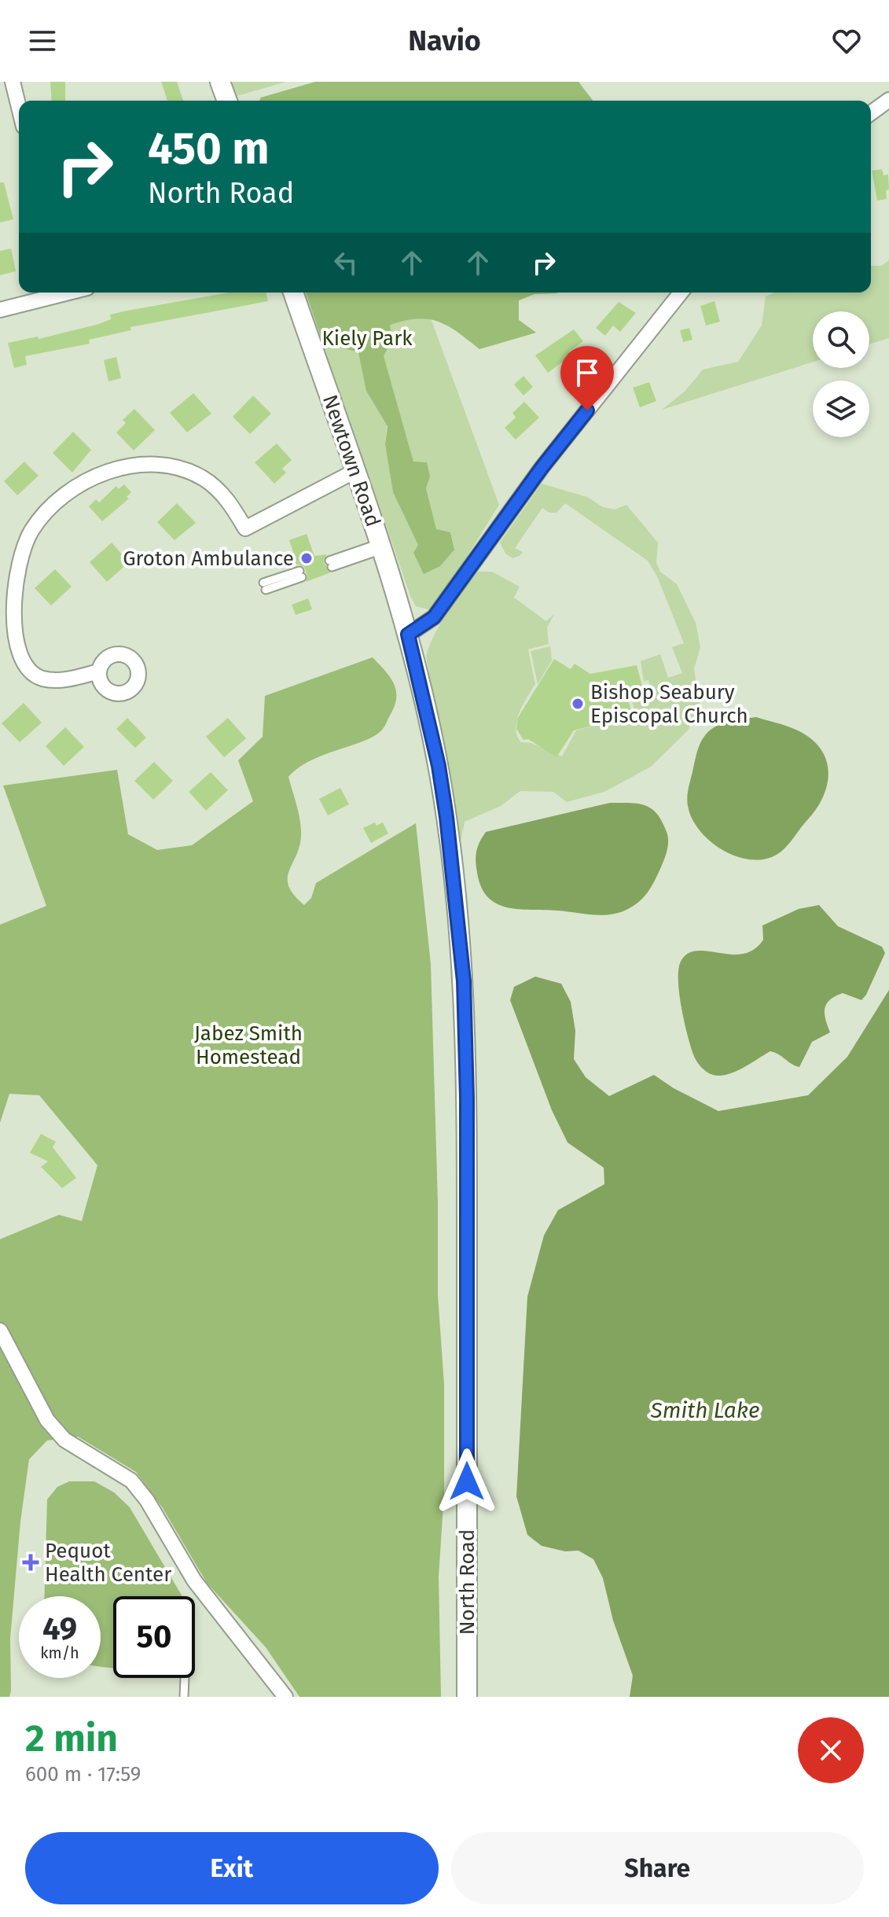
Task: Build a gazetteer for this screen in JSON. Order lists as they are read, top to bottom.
{
  "streets": {
    "main road": ["Newtown Road", "North Road"]
  },
  "crossings": [
    ["Newtown Road", "North Road"]
  ],
  "water": ["Smith Lake"],
  "parks": ["Kiely Park", "Jabez Smith Homestead"],
  "places": {
    "other": ["Groton Ambulance", "Bishop Seabury Episcopal Church"],
    "health": ["Pequot Health Center"]
  },
  "page": {
    "header": "Navio",
    "turn": ["450 m", "North Road"],
    "speed": "49 km/h",
    "limit": "50",
    "heading": ["2 min", "600 m · 17:59"],
    "buttons": ["Exit", "Share"]
  }
}
